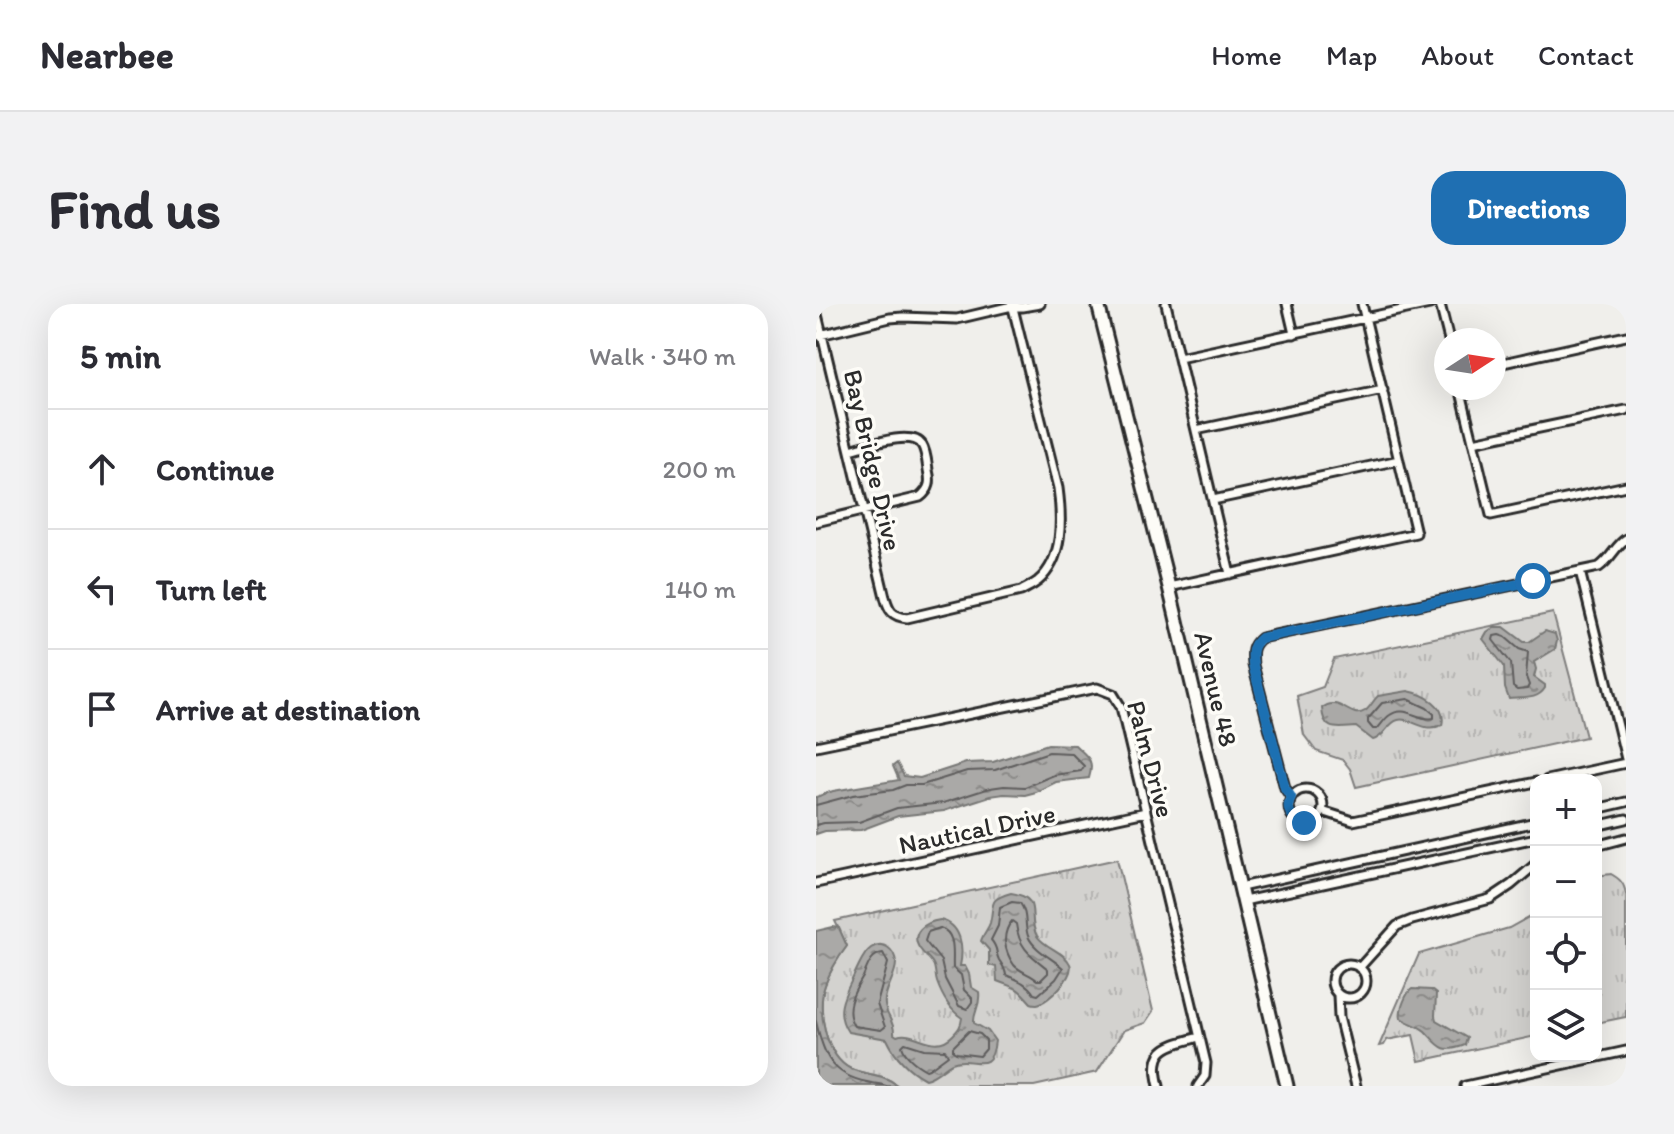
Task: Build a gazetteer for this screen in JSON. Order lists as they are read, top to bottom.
{
  "streets": {
    "main road": ["Avenue 48"],
    "street": ["Bay Bridge Drive", "Palm Drive", "Nautical Drive"]
  },
  "crossings": [
    ["Palm Drive", "Nautical Drive"]
  ],
  "north": "right",
  "page": {
    "header": "Nearbee",
    "nav": [
      "Home",
      "Map",
      "About",
      "Contact"
    ],
    "buttons": "Directions",
    "title": "Find us",
    "heading": ["5 min", "Walk · 340 m"],
    "list": [
      ["Continue", "200 m"],
      ["Turn left", "140 m"],
      "Arrive at destination"
    ],
    "map_buttons": ["+", "−"]
  }
}
